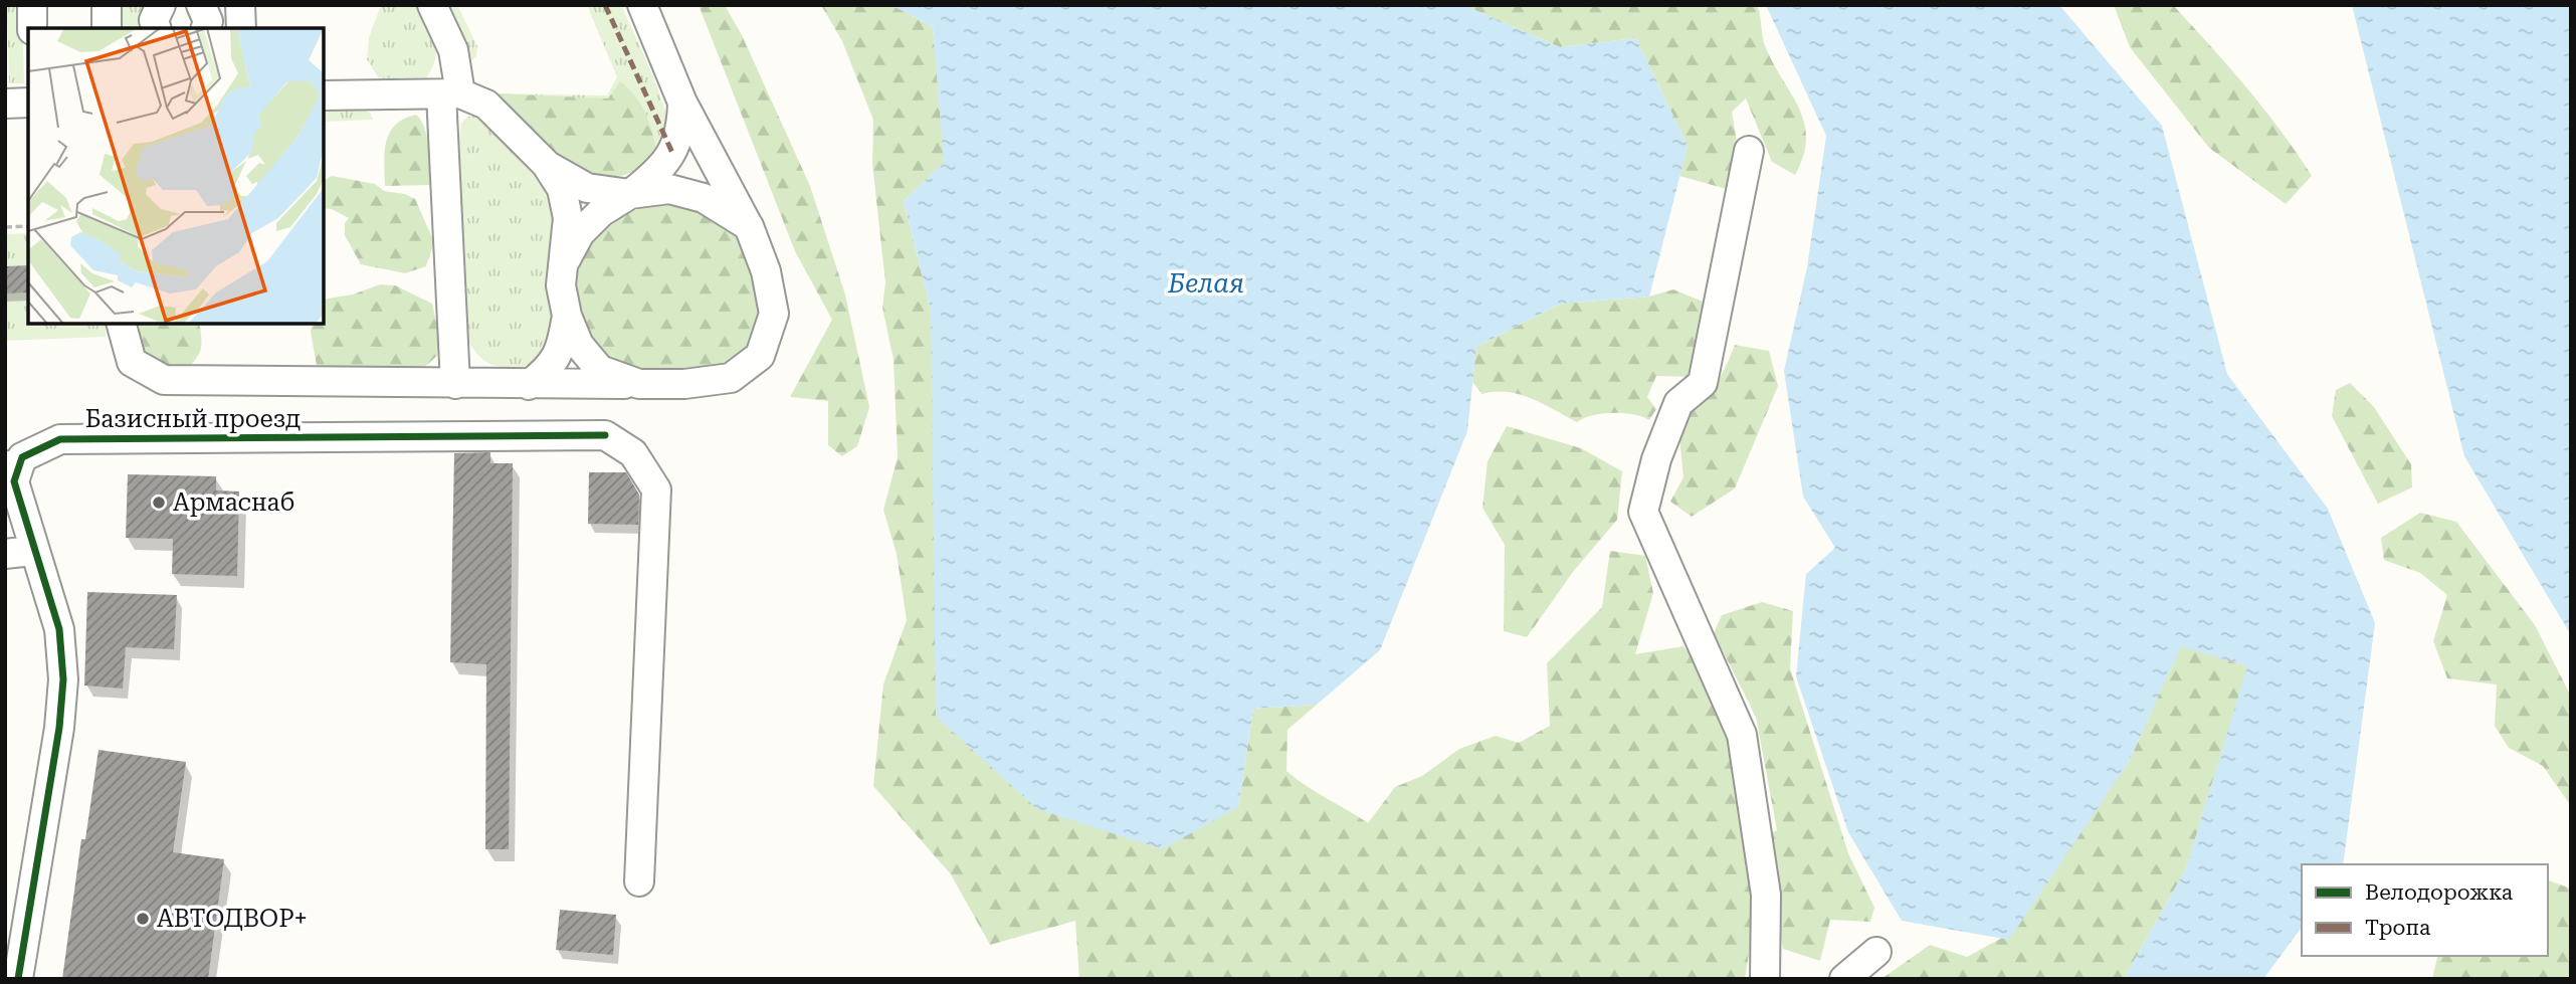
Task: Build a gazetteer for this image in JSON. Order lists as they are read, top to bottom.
{
  "streets": {
    "street": ["Базисный проезд"]
  },
  "water": ["Белая"],
  "places": ["Армаснаб", "АВТОДВОР+"],
  "legend": ["Велодорожка", "Тропа"]
}
